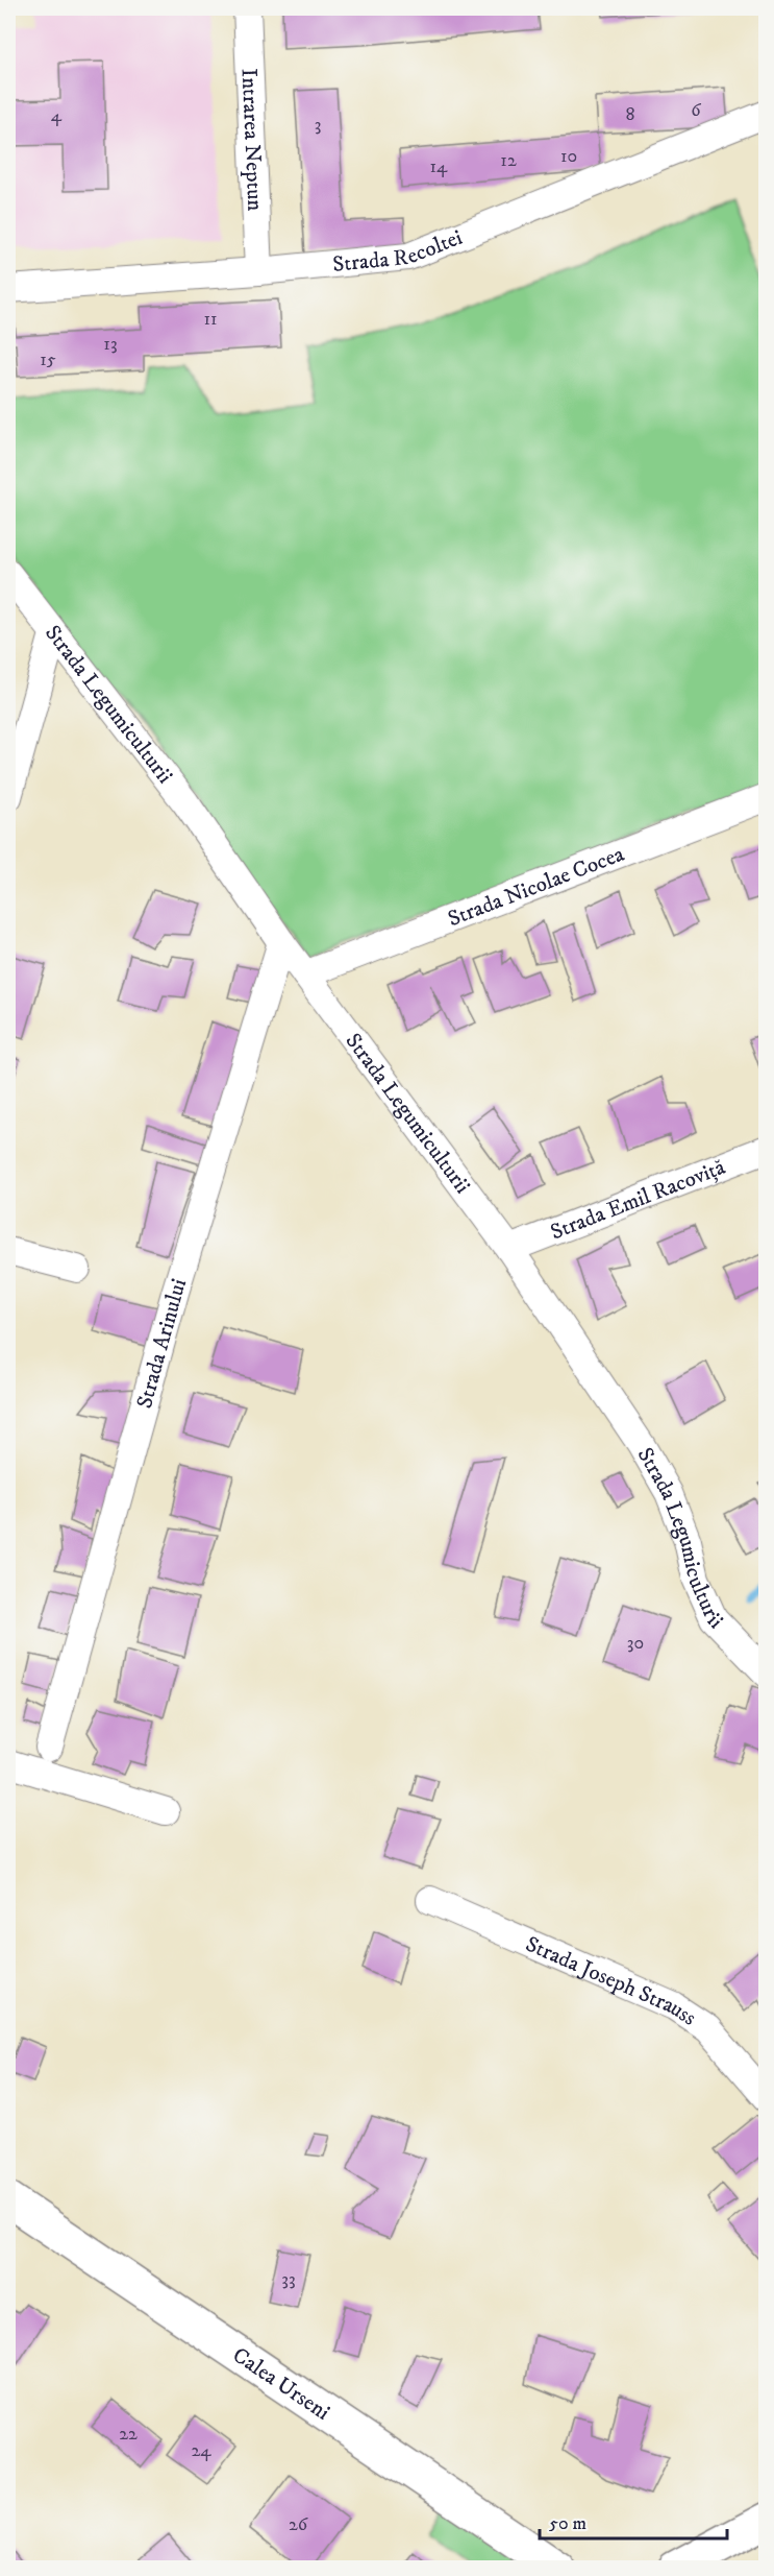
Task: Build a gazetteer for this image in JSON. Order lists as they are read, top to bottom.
{
  "streets": {
    "street": [
      "Intrarea Neptun",
      "Strada Recoltei",
      "Strada Legumiculturii",
      "Strada Nicolae Cocea",
      "Strada Emil Racoviță",
      "Strada Arinului",
      "Strada Joseph Strauss",
      "Calea Urseni"
    ]
  },
  "crossings": [
    ["Intrarea Neptun", "Strada Recoltei"],
    ["Strada Legumiculturii", "Strada Nicolae Cocea"],
    ["Strada Legumiculturii", "Strada Emil Racoviță"],
    ["Strada Legumiculturii", "Strada Arinului"]
  ],
  "house_numbers": [
    "6",
    "8",
    "4",
    "3",
    "10",
    "12",
    "14",
    "11",
    "13",
    "15",
    "30",
    "33",
    "22",
    "24",
    "26"
  ],
  "scale_bar": "50 m"
}
